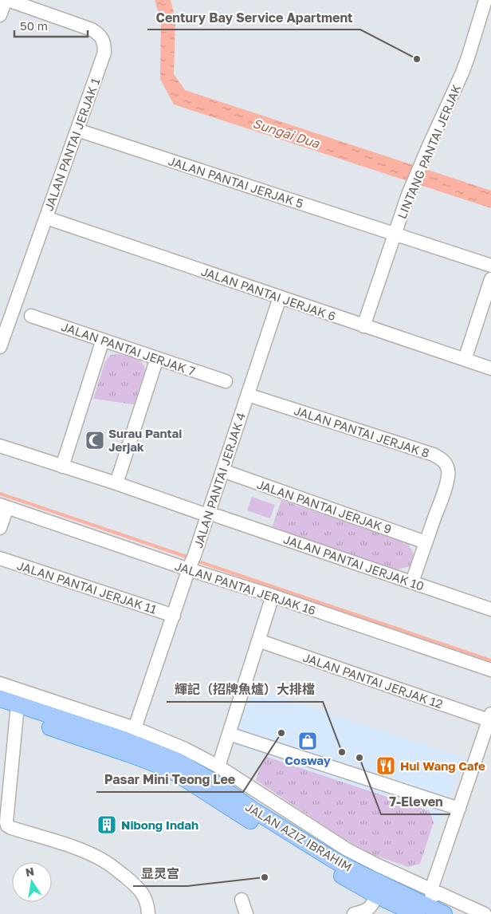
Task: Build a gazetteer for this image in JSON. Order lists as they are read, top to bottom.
{
  "streets": {
    "main road": ["JALAN AZIZ IBRAHIM"],
    "street": [
      "JALAN PANTAI JERJAK 1",
      "LINTANG PANTAI JERJAK",
      "JALAN PANTAI JERJAK 5",
      "JALAN PANTAI JERJAK 6",
      "JALAN PANTAI JERJAK 7",
      "JALAN PANTAI JERJAK 8",
      "JALAN PANTAI JERJAK 4",
      "JALAN PANTAI JERJAK 9",
      "JALAN PANTAI JERJAK 10",
      "JALAN PANTAI JERJAK 11",
      "JALAN PANTAI JERJAK 16",
      "JALAN PANTAI JERJAK 12"
    ]
  },
  "crossings": [
    ["JALAN PANTAI JERJAK 1", "JALAN PANTAI JERJAK 5"],
    ["JALAN PANTAI JERJAK 1", "JALAN PANTAI JERJAK 6"],
    ["LINTANG PANTAI JERJAK", "JALAN PANTAI JERJAK 5"],
    ["LINTANG PANTAI JERJAK", "JALAN PANTAI JERJAK 6"],
    ["JALAN PANTAI JERJAK 6", "JALAN PANTAI JERJAK 4"],
    ["JALAN PANTAI JERJAK 8", "JALAN PANTAI JERJAK 4"],
    ["JALAN PANTAI JERJAK 8", "JALAN PANTAI JERJAK 9"],
    ["JALAN PANTAI JERJAK 8", "JALAN PANTAI JERJAK 10"],
    ["JALAN PANTAI JERJAK 4", "JALAN PANTAI JERJAK 9"],
    ["JALAN PANTAI JERJAK 4", "JALAN PANTAI JERJAK 10"],
    ["JALAN PANTAI JERJAK 4", "JALAN PANTAI JERJAK 11"],
    ["JALAN PANTAI JERJAK 4", "JALAN PANTAI JERJAK 16"],
    ["JALAN PANTAI JERJAK 4", "JALAN AZIZ IBRAHIM"]
  ],
  "water": ["Sungai Dua"],
  "places": {
    "other": [
      "Century Bay Service Apartment",
      "Pasar Mini Teong Lee",
      "輝記（招牌魚爐）大排檔",
      "7-Eleven",
      "显灵宫"
    ],
    "mosque": ["Surau Pantai Jerjak"],
    "shop": ["Cosway"],
    "restaurant": ["Hui Wang Cafe"],
    "building": ["Nibong Indah"]
  },
  "scale_bar": "50 m",
  "north": "top"
}
